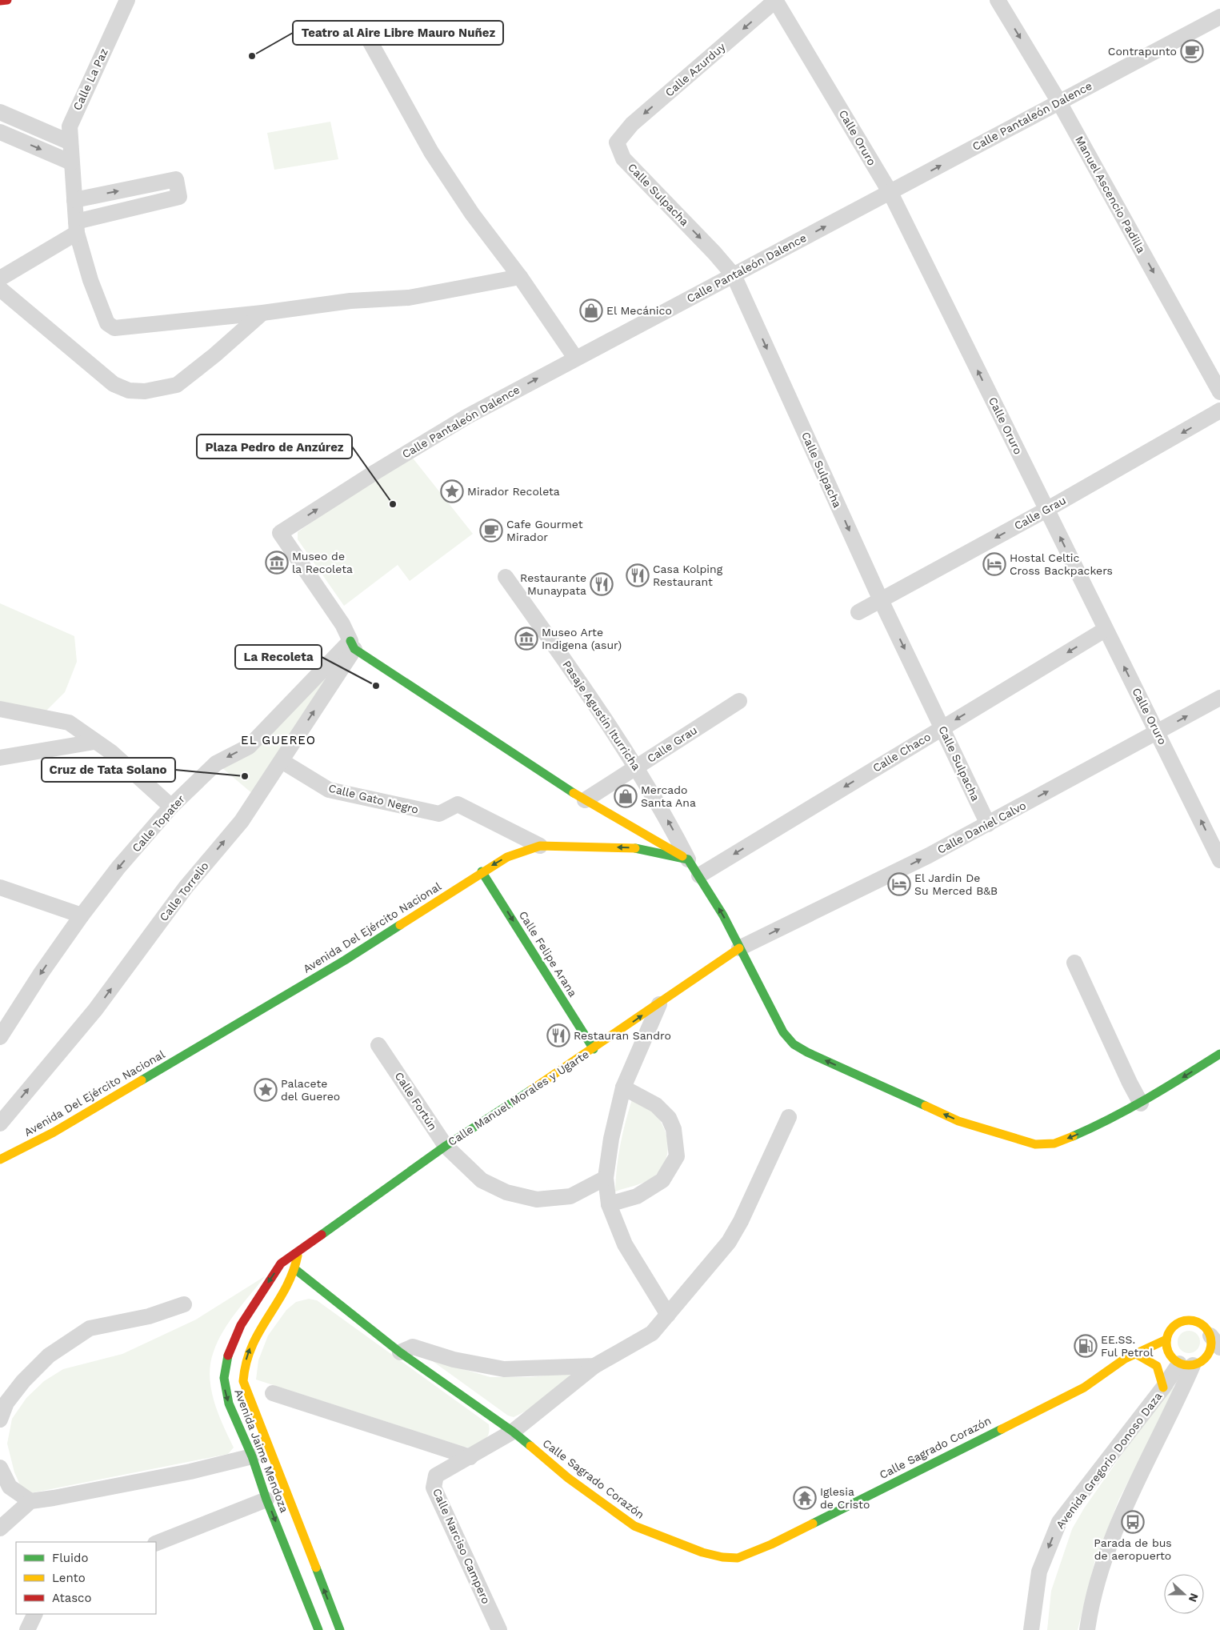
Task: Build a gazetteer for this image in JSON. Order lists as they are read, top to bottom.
{
  "streets": {
    "main road": [
      "Avenida Del Ejército Nacional",
      "Calle Felipe Arana",
      "Calle Manuel Morales y Ugarte",
      "Calle Sagrado Corazón",
      "Avenida Jaime Mendoza"
    ],
    "street": [
      "Calle Azurduy",
      "Calle La Paz",
      "Calle Pantaleón Dalence",
      "Calle Oruro",
      "Calle Sulpacha",
      "Manuel Ascencio Padilla",
      "Calle Grau",
      "Pasaje Agustín Iturricha",
      "Calle Chaco",
      "Calle Gato Negro",
      "Calle Topater",
      "Calle Daniel Calvo",
      "Calle Torrelio",
      "Calle Fortún",
      "Avenida Gregorio Donoso Daza",
      "Calle Narciso Campero"
    ]
  },
  "crossings": [
    ["Calle Azurduy", "Calle Oruro"],
    ["Calle Azurduy", "Calle Sulpacha"],
    ["Calle Pantaleón Dalence", "Calle Oruro"],
    ["Calle Pantaleón Dalence", "Calle Sulpacha"],
    ["Calle Pantaleón Dalence", "Manuel Ascencio Padilla"],
    ["Calle Pantaleón Dalence", "Calle Topater"],
    ["Calle Pantaleón Dalence", "Calle Torrelio"],
    ["Calle Oruro", "Calle Grau"],
    ["Calle Oruro", "Calle Chaco"],
    ["Calle Oruro", "Calle Daniel Calvo"],
    ["Calle Sulpacha", "Calle Grau"],
    ["Calle Sulpacha", "Calle Chaco"],
    ["Calle Sulpacha", "Calle Daniel Calvo"],
    ["Calle Grau", "Pasaje Agustín Iturricha"],
    ["Pasaje Agustín Iturricha", "Avenida Del Ejército Nacional"],
    ["Calle Gato Negro", "Calle Torrelio"],
    ["Calle Gato Negro", "Avenida Del Ejército Nacional"],
    ["Calle Topater", "Calle Torrelio"],
    ["Calle Daniel Calvo", "Calle Manuel Morales y Ugarte"],
    ["Avenida Del Ejército Nacional", "Calle Felipe Arana"],
    ["Calle Felipe Arana", "Calle Manuel Morales y Ugarte"],
    ["Calle Manuel Morales y Ugarte", "Calle Fortún"],
    ["Calle Manuel Morales y Ugarte", "Avenida Jaime Mendoza"],
    ["Calle Sagrado Corazón", "Avenida Jaime Mendoza"],
    ["Calle Sagrado Corazón", "Avenida Gregorio Donoso Daza"],
    ["Calle Sagrado Corazón", "Calle Narciso Campero"]
  ],
  "one_way": [
    "Calle Azurduy",
    "Calle Pantaleón Dalence",
    "Calle Oruro",
    "Calle Sulpacha",
    "Manuel Ascencio Padilla",
    "Calle Grau",
    "Calle Chaco",
    "Calle Topater",
    "Calle Daniel Calvo",
    "Calle Torrelio",
    "Calle Felipe Arana"
  ],
  "districts": ["EL GUEREO"],
  "places": {
    "cafe": ["Contrapunto", "Cafe Gourmet Mirador"],
    "other": [
      "Teatro al Aire Libre Mauro Nuñez",
      "Plaza Pedro de Anzúrez",
      "La Recoleta",
      "Cruz de Tata Solano"
    ],
    "shop": ["El Mecánico", "Mercado Santa Ana"],
    "place": ["Mirador Recoleta", "Palacete del Guereo"],
    "museum": ["Museo de la Recoleta", "Museo Arte Indigena (asur)"],
    "hotel": ["Hostal Celtic Cross Backpackers", "El Jardin De Su Merced B&B"],
    "restaurant": ["Casa Kolping Restaurant", "Restaurante Munaypata", "Restauran Sandro"],
    "fuel station": ["EE.SS. Ful Petrol"],
    "temple": ["Iglesia de Cristo"],
    "bus stop": ["Parada de bus de aeropuerto"]
  },
  "legend": ["Fluido", "Lento", "Atasco"],
  "north": "right"
}
